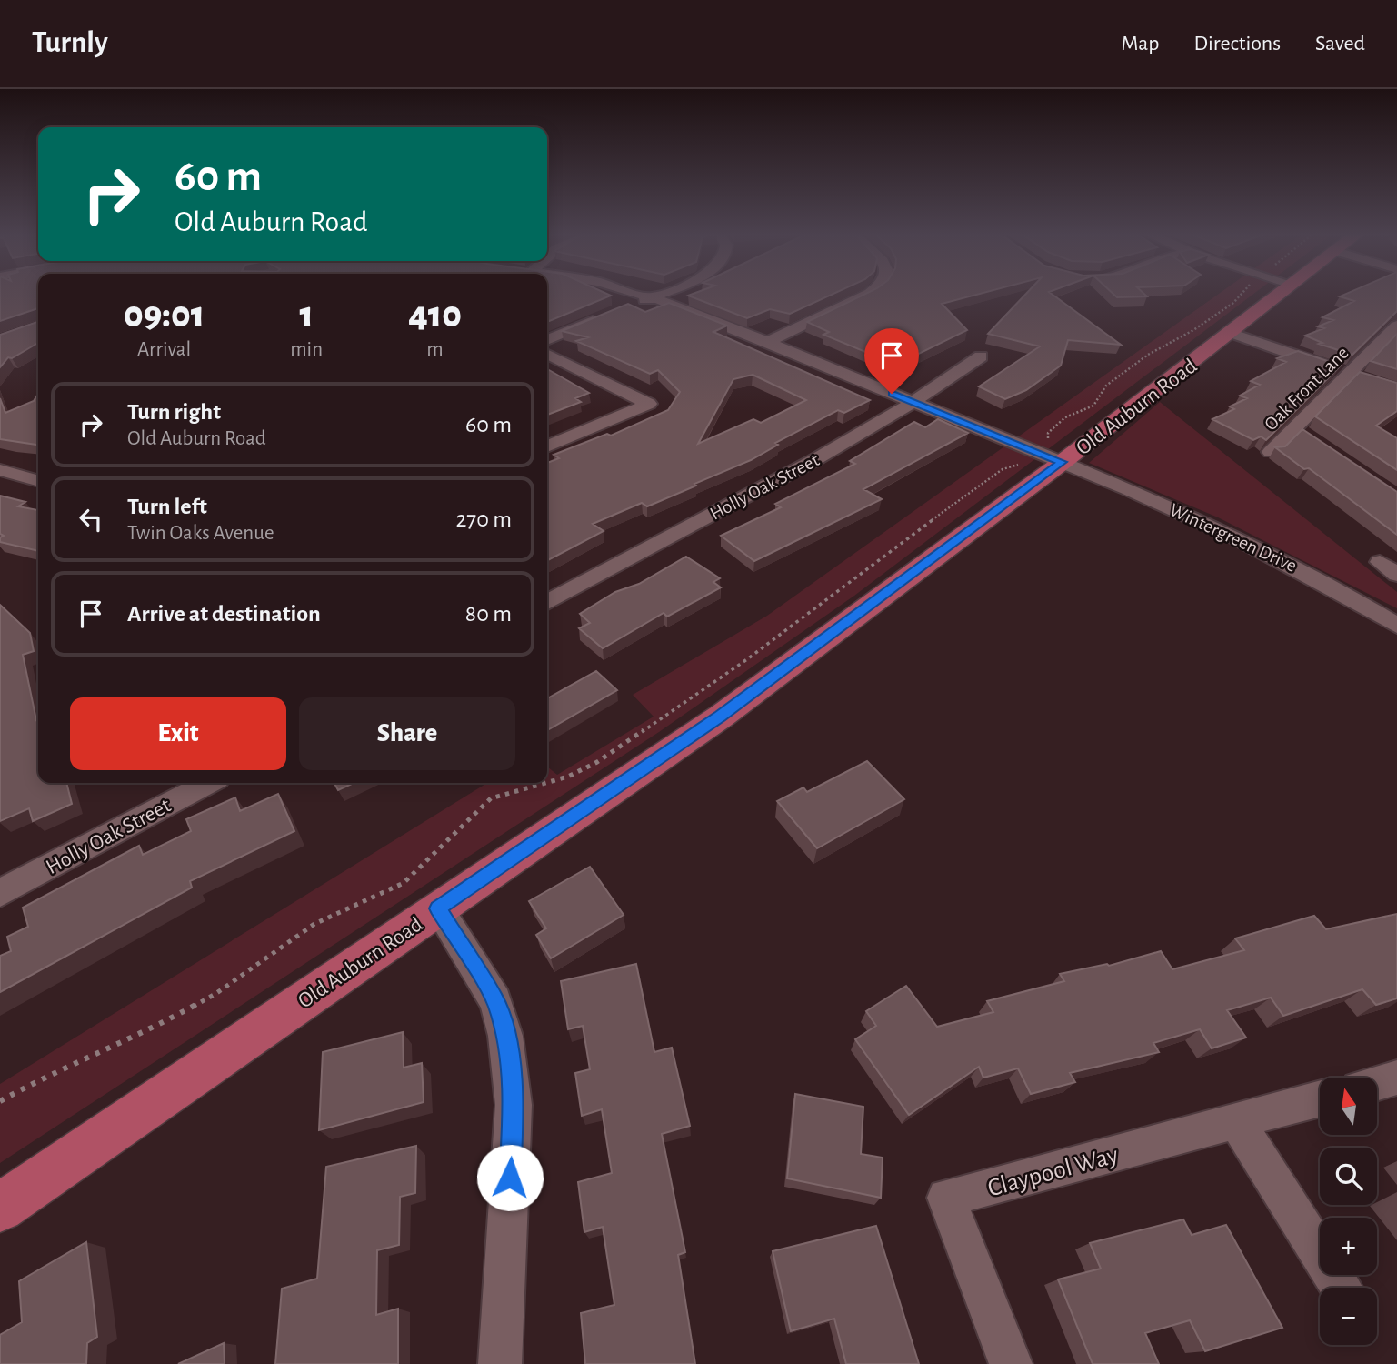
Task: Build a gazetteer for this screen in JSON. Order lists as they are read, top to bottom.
{
  "streets": {
    "main road": ["Old Auburn Road"],
    "street": [
      "Oak Front Lane",
      "Holly Oak Street",
      "Wintergreen Drive",
      "Claypool Way"
    ]
  },
  "crossings": [
    ["Old Auburn Road", "Wintergreen Drive"],
    ["Holly Oak Street", "Wintergreen Drive"]
  ],
  "north": "top",
  "page": {
    "header": "Turnly",
    "nav": ["Map", "Directions", "Saved"],
    "turn": ["60 m", "Old Auburn Road"],
    "eta": [
      "09:01",
      "Arrival",
      "1",
      "min",
      "410",
      "m"
    ],
    "list": [
      {
        "name": "Turn right",
        "note": "Old Auburn Road",
        "value": "60 m"
      },
      {
        "name": "Turn left",
        "note": "Twin Oaks Avenue",
        "value": "270 m"
      },
      {
        "name": "Arrive at destination",
        "value": "80 m"
      }
    ],
    "buttons": ["Exit", "Share"],
    "map_buttons": ["+", "−"]
  }
}
